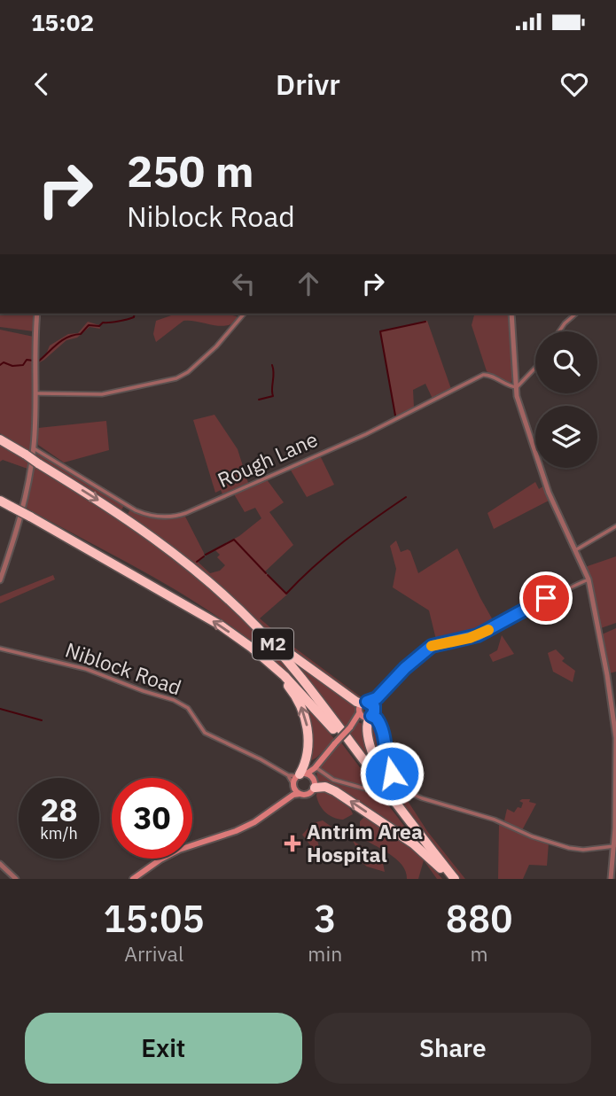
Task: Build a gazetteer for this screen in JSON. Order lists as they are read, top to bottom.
{
  "streets": {
    "highway": ["M2"],
    "street": ["Rough Lane", "Niblock Road"]
  },
  "places": {
    "health": ["Antrim Area Hospital"]
  },
  "page": {
    "status": "15:02",
    "header": "Drivr",
    "turn": ["250 m", "Niblock Road"],
    "speed": "28 km/h",
    "limit": "30",
    "eta": [
      "15:05",
      "Arrival",
      "3",
      "min",
      "880",
      "m"
    ],
    "buttons": ["Exit", "Share"]
  }
}
